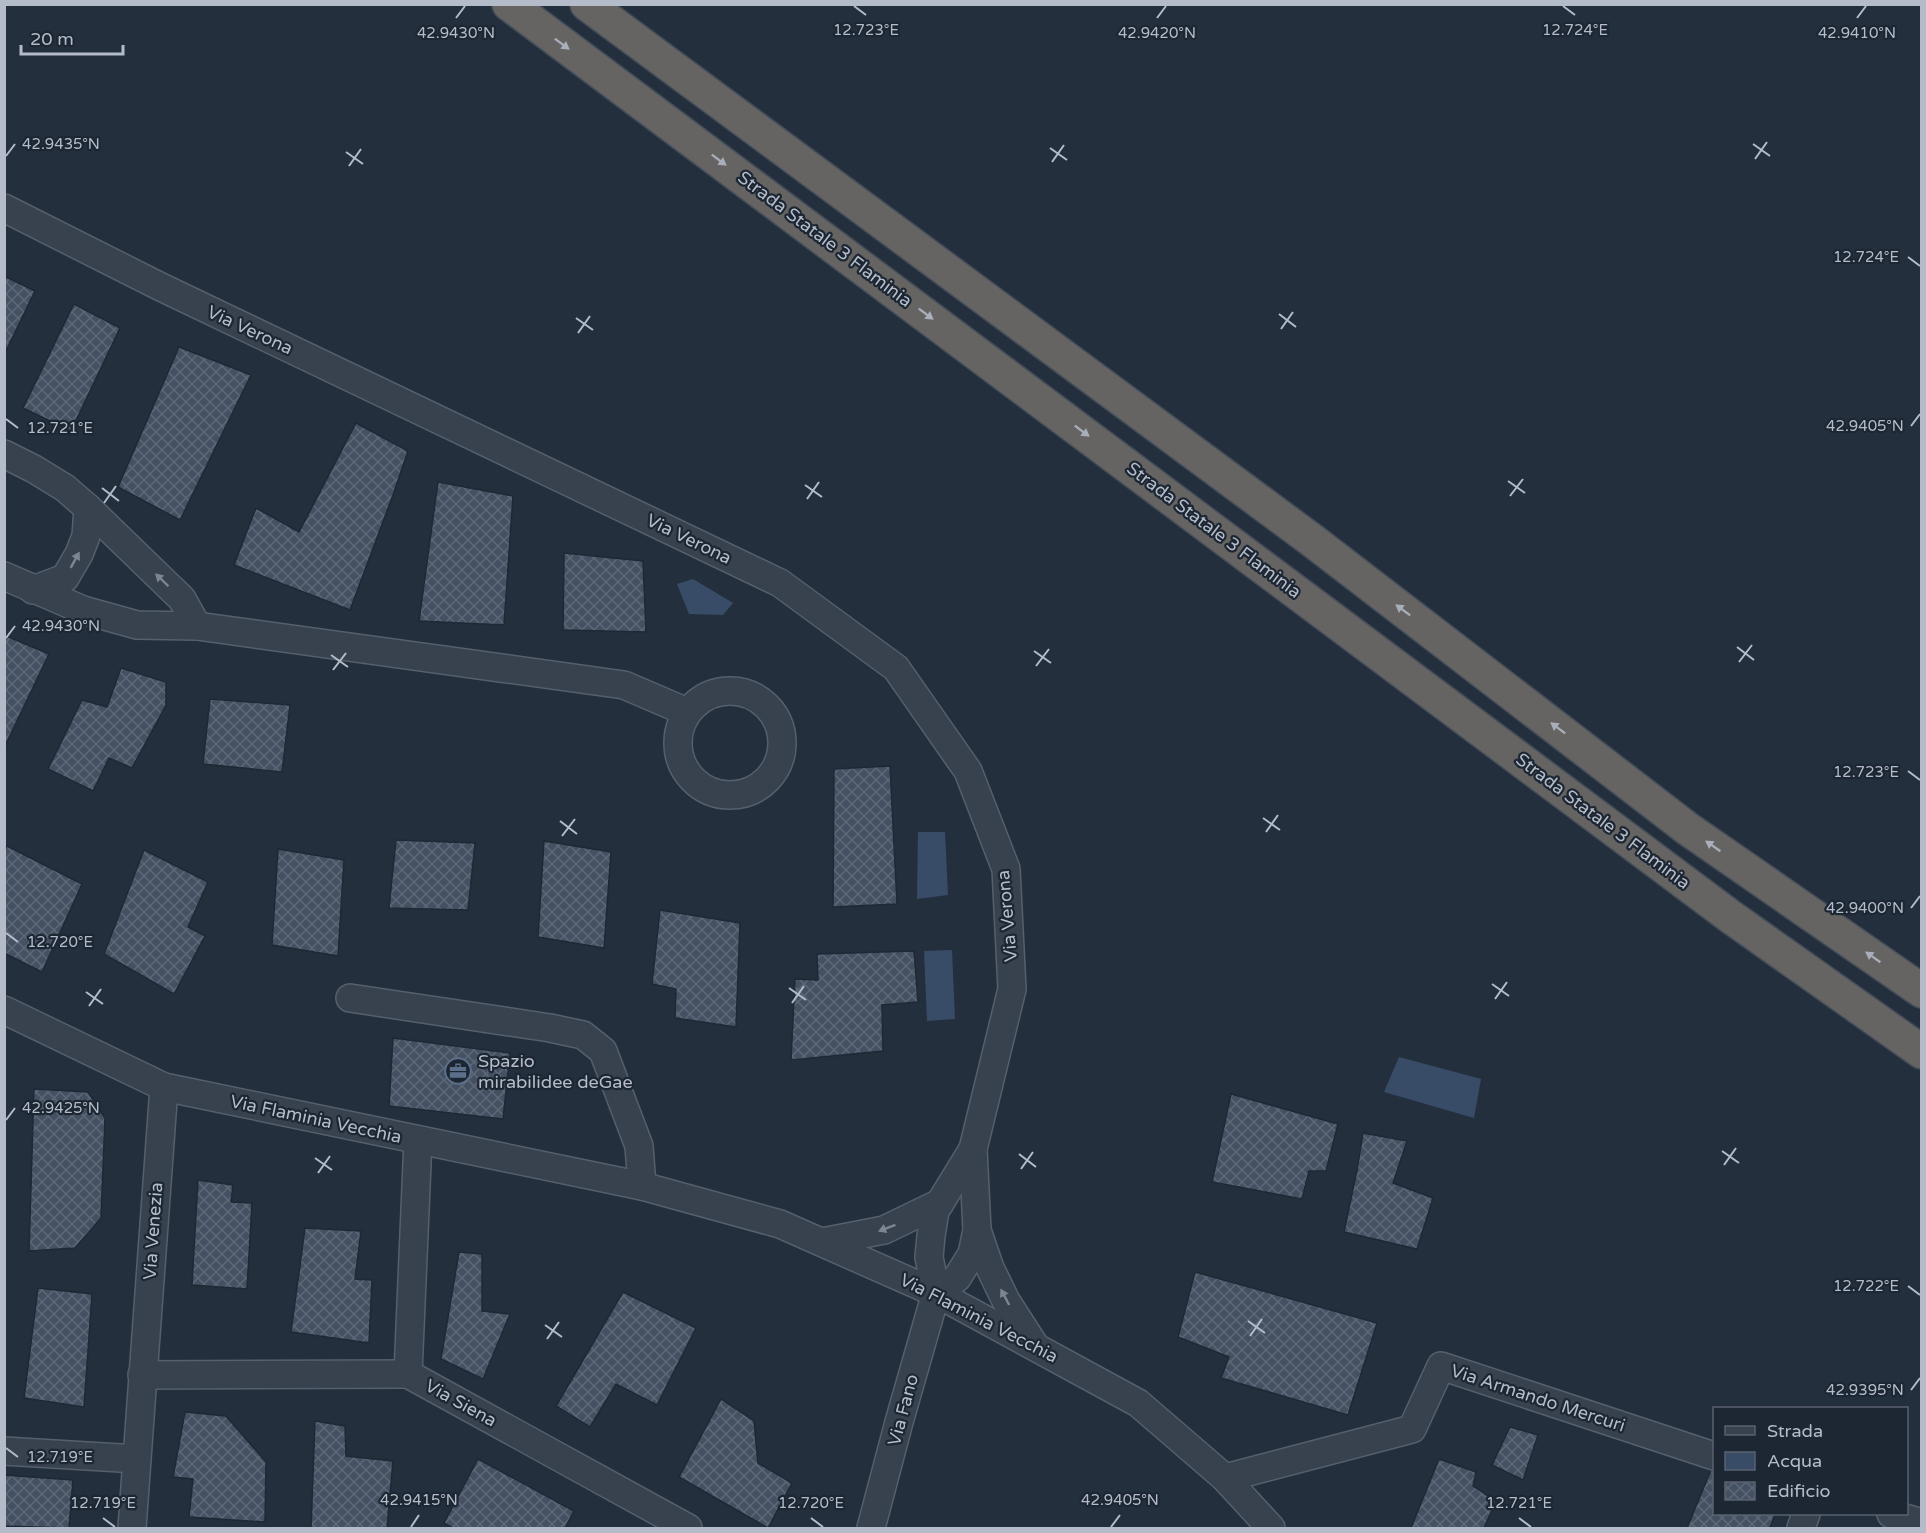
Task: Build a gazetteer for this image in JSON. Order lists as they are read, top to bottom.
{
  "streets": {
    "highway": ["Strada Statale 3 Flaminia"],
    "street": [
      "Via Verona",
      "Via Flaminia Vecchia",
      "Via Venezia",
      "Via Armando Mercuri",
      "Via Siena",
      "Via Fano"
    ]
  },
  "crossings": [
    ["Via Verona", "Via Flaminia Vecchia"],
    ["Via Verona", "Via Fano"],
    ["Via Flaminia Vecchia", "Via Venezia"],
    ["Via Flaminia Vecchia", "Via Armando Mercuri"],
    ["Via Flaminia Vecchia", "Via Siena"],
    ["Via Flaminia Vecchia", "Via Fano"]
  ],
  "places": {
    "office": ["Spazio mirabilidee deGae"]
  },
  "legend": ["Strada", "Acqua", "Edificio"],
  "scale_bar": "20 m",
  "coordinates": [
    "12.724°E",
    "12.723°E",
    "42.9410°N",
    "42.9430°N",
    "42.9420°N",
    "42.9435°N",
    "42.9405°N",
    "12.721°E",
    "42.9400°N",
    "12.720°E",
    "42.9425°N",
    "12.722°E",
    "42.9395°N",
    "12.719°E",
    "42.9415°N"
  ]
}
